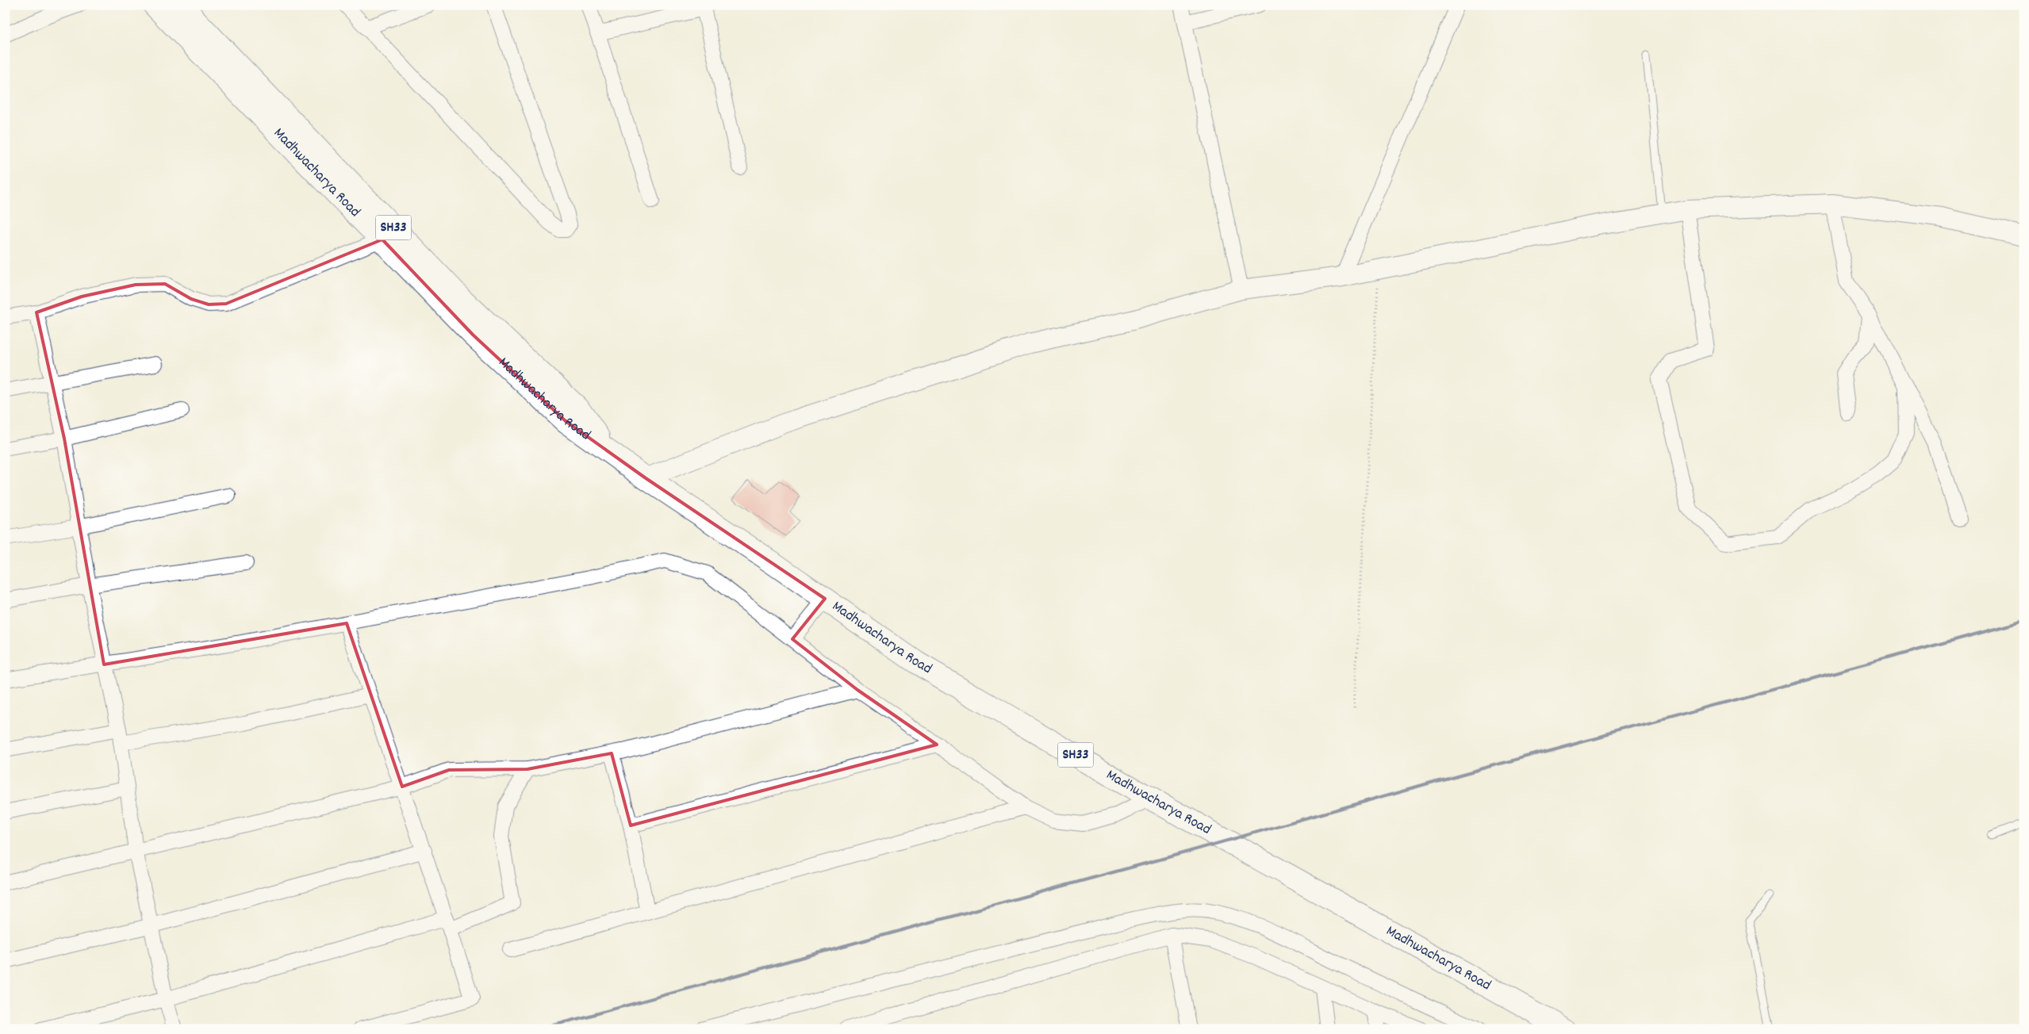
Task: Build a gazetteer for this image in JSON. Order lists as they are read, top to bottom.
{
  "streets": {
    "main road": ["Madhwacharya Road", "SH33"]
  }
}
